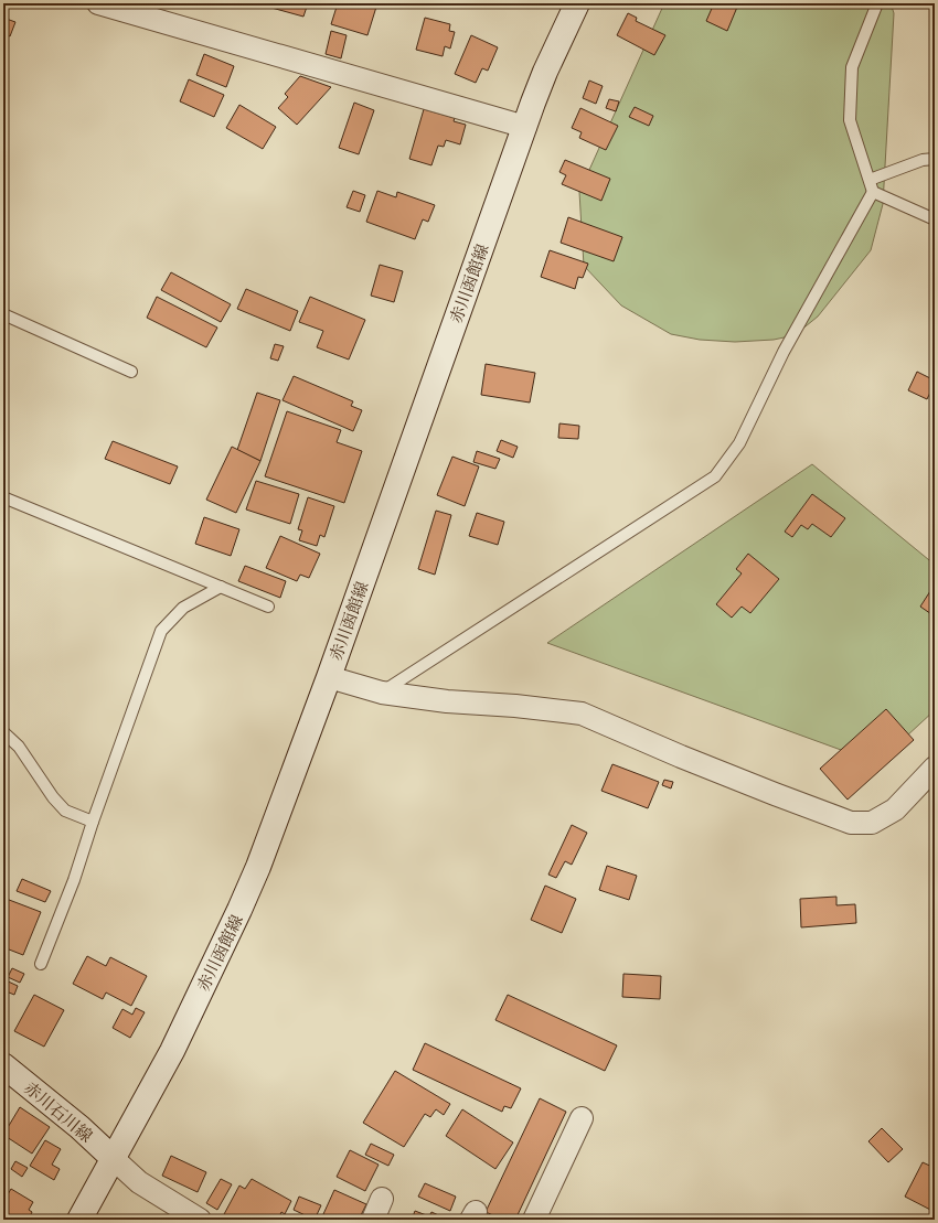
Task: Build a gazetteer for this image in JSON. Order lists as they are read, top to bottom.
{
  "streets": {
    "main road": ["赤川函館線", "赤川石川線"]
  },
  "crossings": [
    ["赤川函館線", "赤川石川線"]
  ]
}
